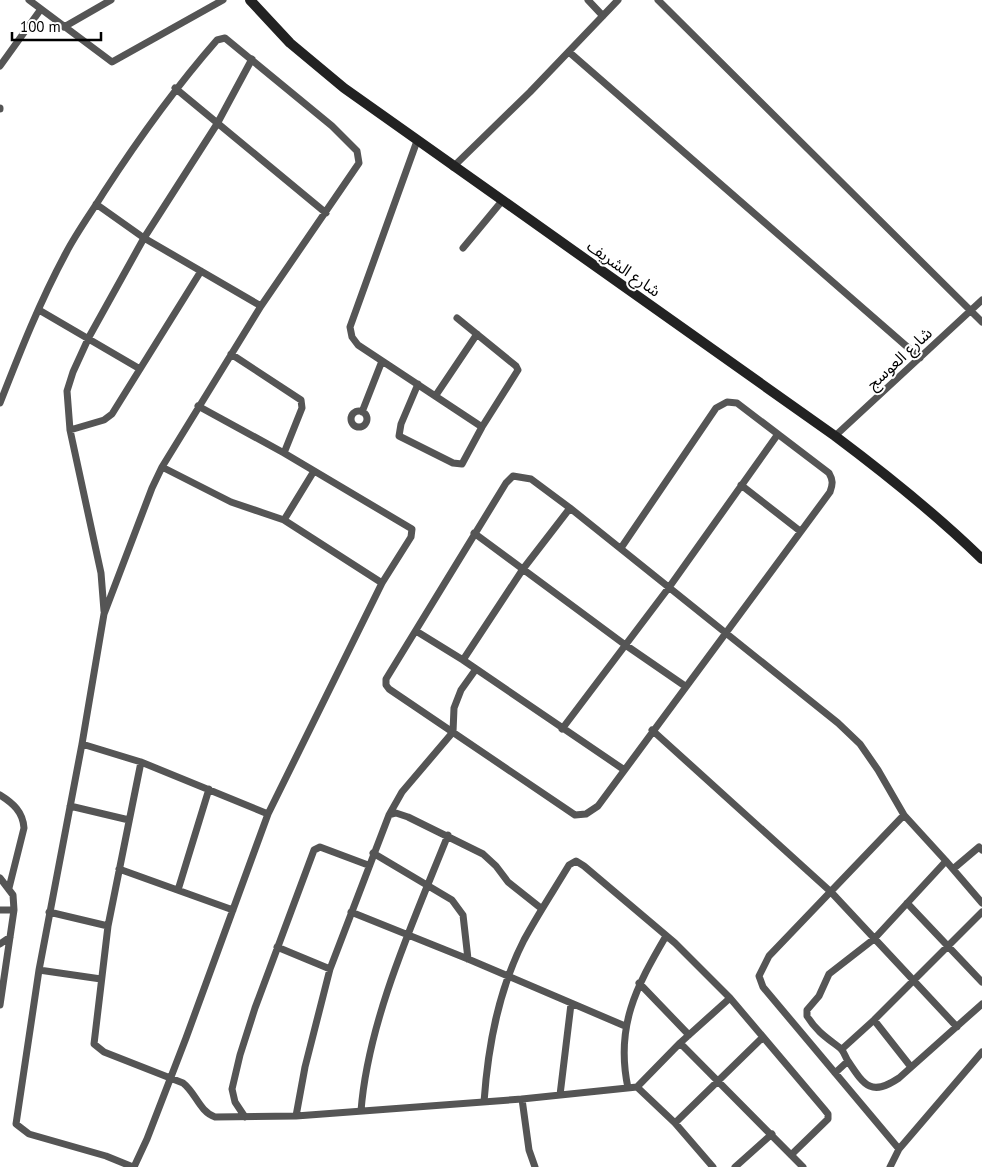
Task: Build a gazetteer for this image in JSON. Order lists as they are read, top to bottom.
{
  "streets": {
    "main road": ["شارع الشريف"],
    "street": ["شارع العوسج"]
  },
  "crossings": [
    ["شارع الشريف", "شارع العوسج"]
  ],
  "scale_bar": "100 m"
}
